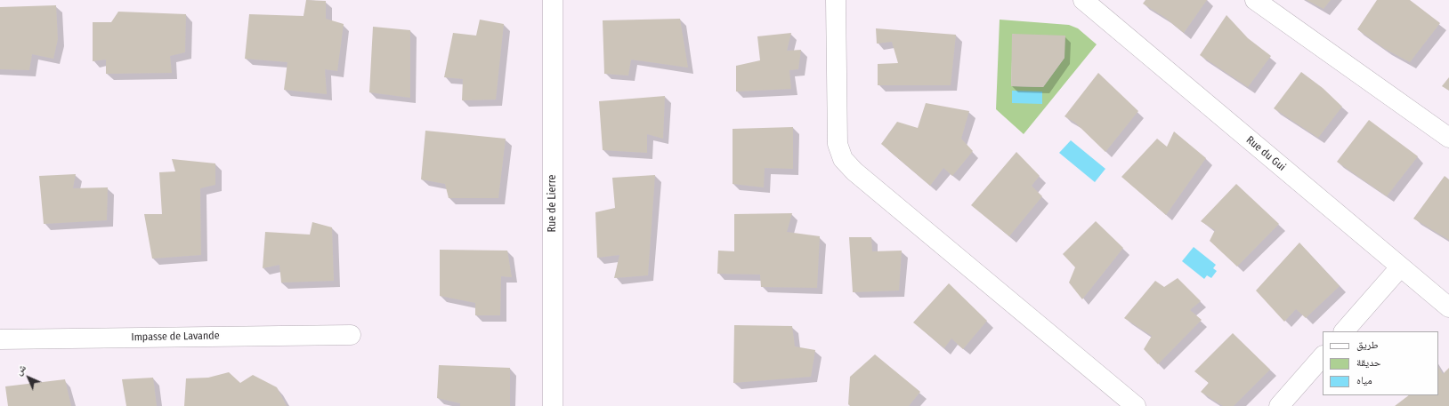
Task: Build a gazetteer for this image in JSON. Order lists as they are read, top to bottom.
{
  "streets": {
    "street": ["Rue du Gui", "Rue de Lierre", "Impasse de Lavande"]
  },
  "legend": ["طريق", "حديقة", "مياه"],
  "north": "top left"
}
